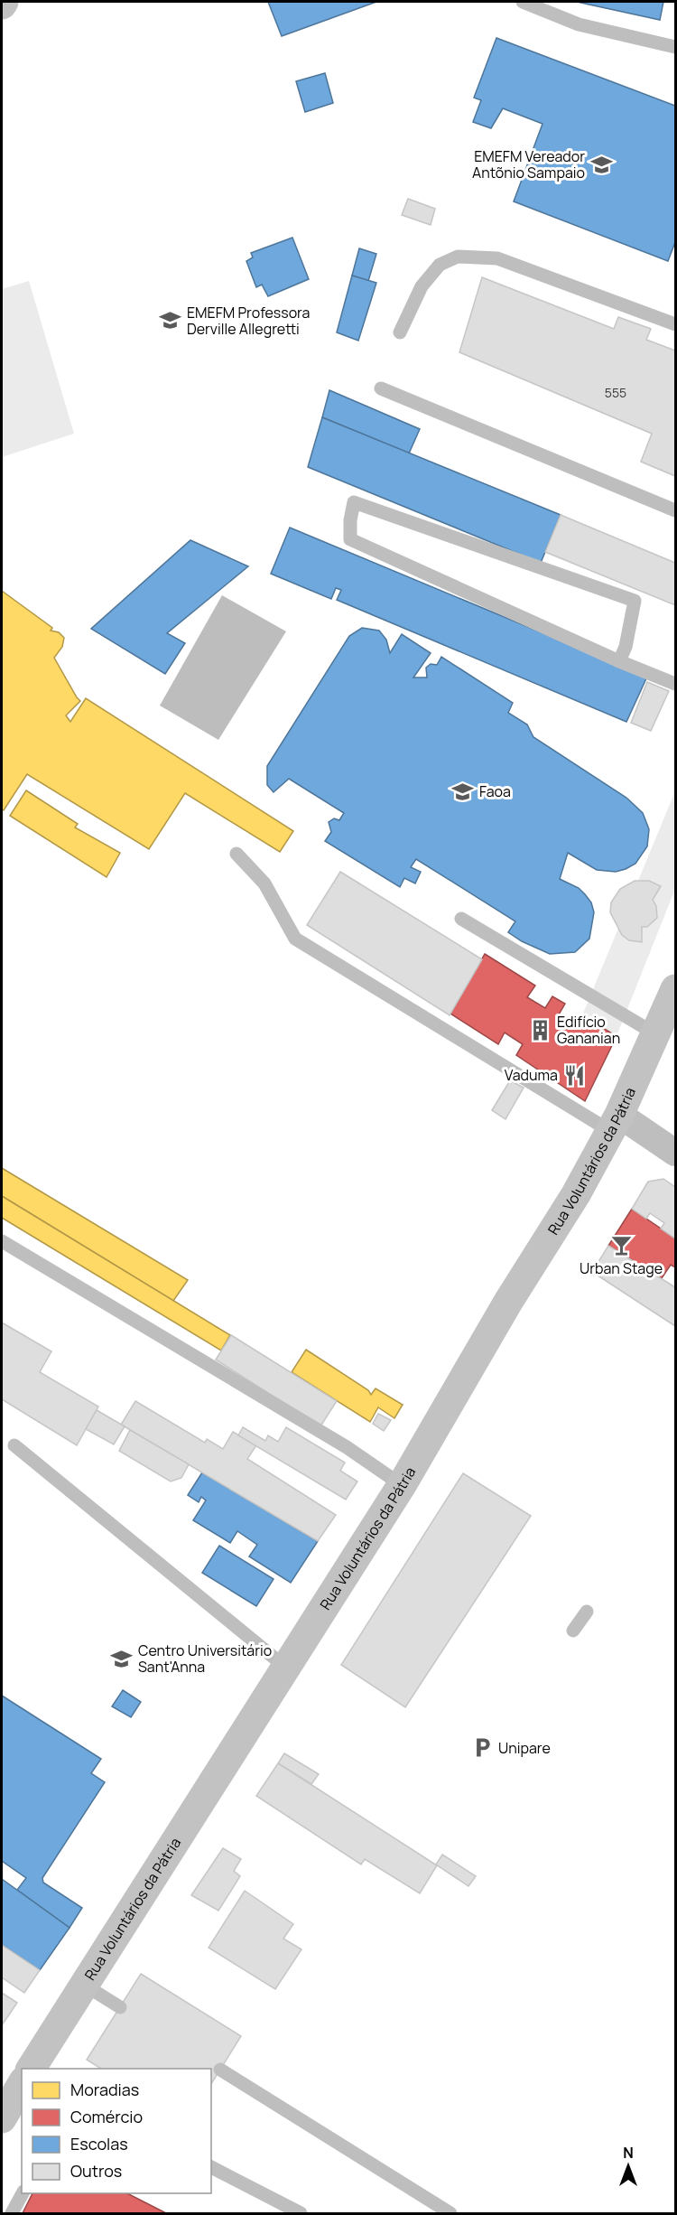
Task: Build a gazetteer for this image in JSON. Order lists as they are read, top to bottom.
{
  "streets": {
    "main road": ["Rua Voluntários da Pátria"]
  },
  "places": {
    "school or university": [
      "EMEFM Vereador Antõnio Sampaio",
      "EMEFM Professora Derville Allegretti",
      "Faoa",
      "Centro Universitário Sant'Anna"
    ],
    "building": ["Edifício Gananian"],
    "restaurant": ["Vaduma"],
    "bar": ["Urban Stage"],
    "parking": ["Unipare"]
  },
  "house_numbers": ["555"],
  "legend": [
    "Moradias",
    "Comércio",
    "Escolas",
    "Outros"
  ],
  "north": "top"
}
